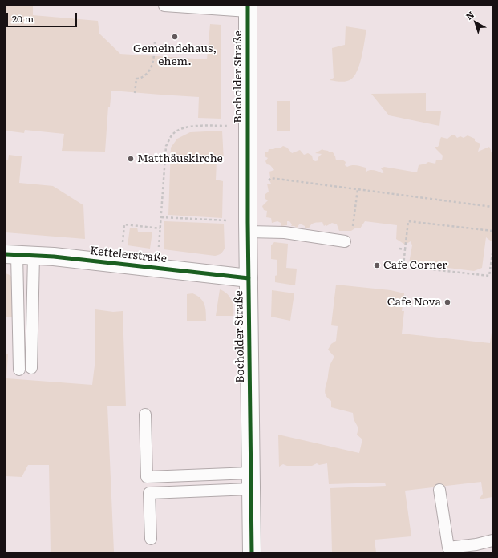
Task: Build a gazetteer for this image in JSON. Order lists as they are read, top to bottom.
{
  "streets": {
    "main road": ["Bocholder Straße", "Kettelerstraße"]
  },
  "crossings": [
    ["Bocholder Straße", "Kettelerstraße"]
  ],
  "places": [
    "Gemeindehaus, ehem.",
    "Matthäuskirche",
    "Cafe Corner",
    "Cafe Nova"
  ],
  "scale_bar": "20 m",
  "north": "top left"
}
